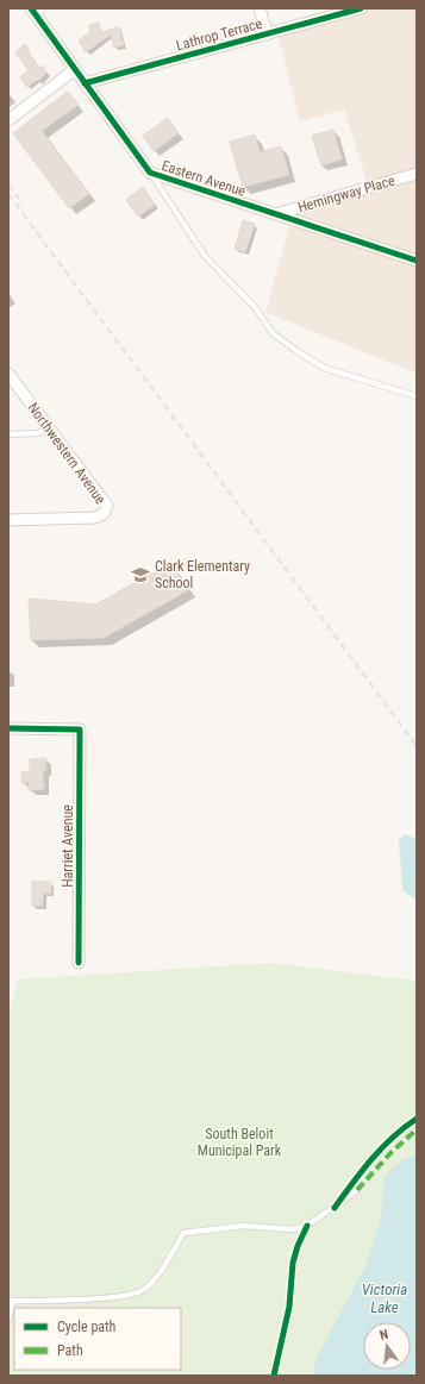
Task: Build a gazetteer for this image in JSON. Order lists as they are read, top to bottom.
{
  "streets": {
    "street": [
      "Lathrop Terrace",
      "Eastern Avenue",
      "Hemingway Place",
      "Northwestern Avenue",
      "Harriet Avenue"
    ]
  },
  "crossings": [
    ["Lathrop Terrace", "Eastern Avenue"],
    ["Eastern Avenue", "Hemingway Place"]
  ],
  "water": ["Victoria Lake"],
  "parks": ["South Beloit Municipal Park"],
  "places": {
    "school or university": ["Clark Elementary School"]
  },
  "legend": ["Cycle path", "Path"],
  "north": "top"
}
